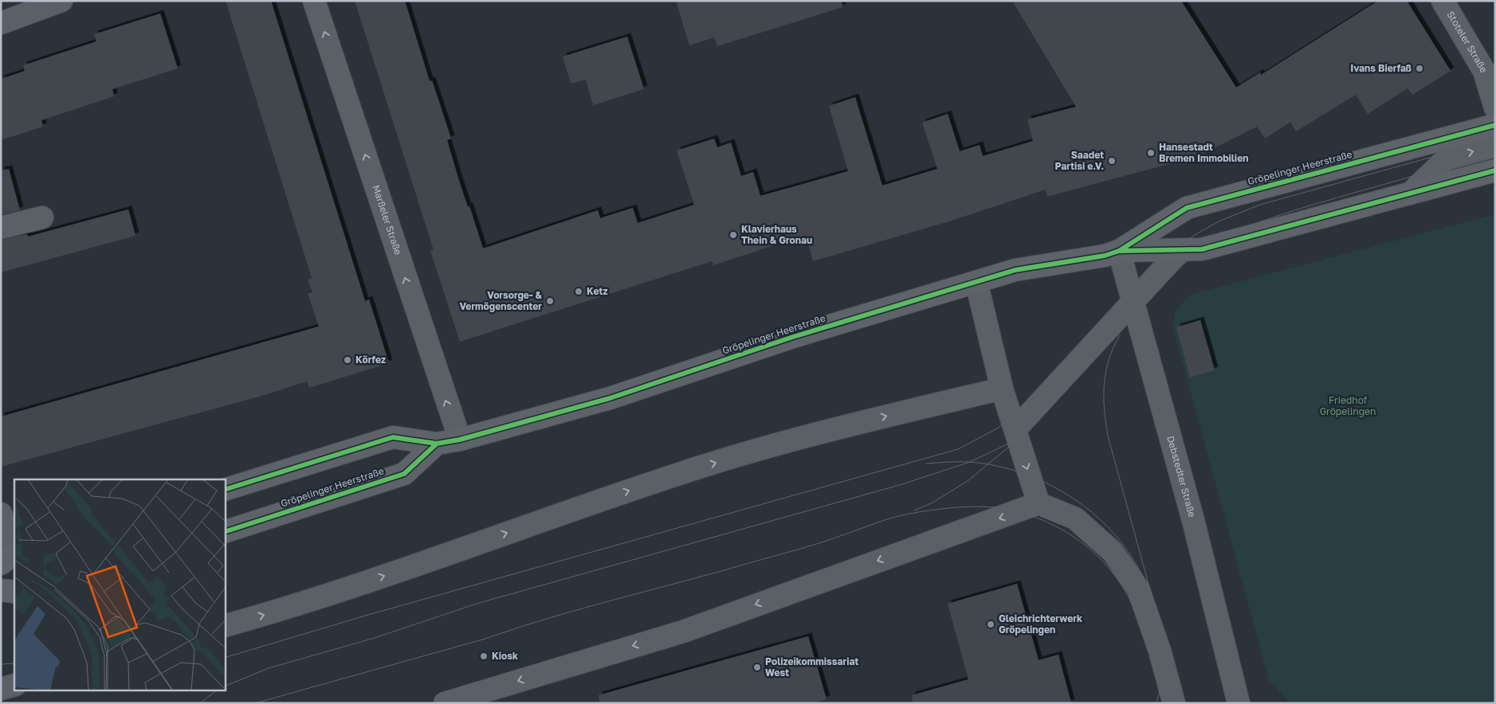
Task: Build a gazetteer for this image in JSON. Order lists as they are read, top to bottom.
{
  "streets": {
    "main road": ["Gröpelinger Heerstraße"],
    "street": ["Stoteler Straße", "Marßeler Straße", "Debstedter Straße"]
  },
  "crossings": [
    ["Gröpelinger Heerstraße", "Marßeler Straße"],
    ["Gröpelinger Heerstraße", "Debstedter Straße"]
  ],
  "one_way": ["Marßeler Straße"],
  "parks": ["Friedhof Gröpelingen"],
  "places": [
    "Ivans Bierfaß",
    "Hansestadt Bremen Immobilien",
    "Saadet Partisi e.V.",
    "Klavierhaus Thein & Gronau",
    "Ketz",
    "Vorsorge- & Vermögenscenter",
    "Körfez",
    "Gleichrichterwerk Gröpelingen",
    "Kiosk",
    "Polizeikommissariat West"
  ]
}
